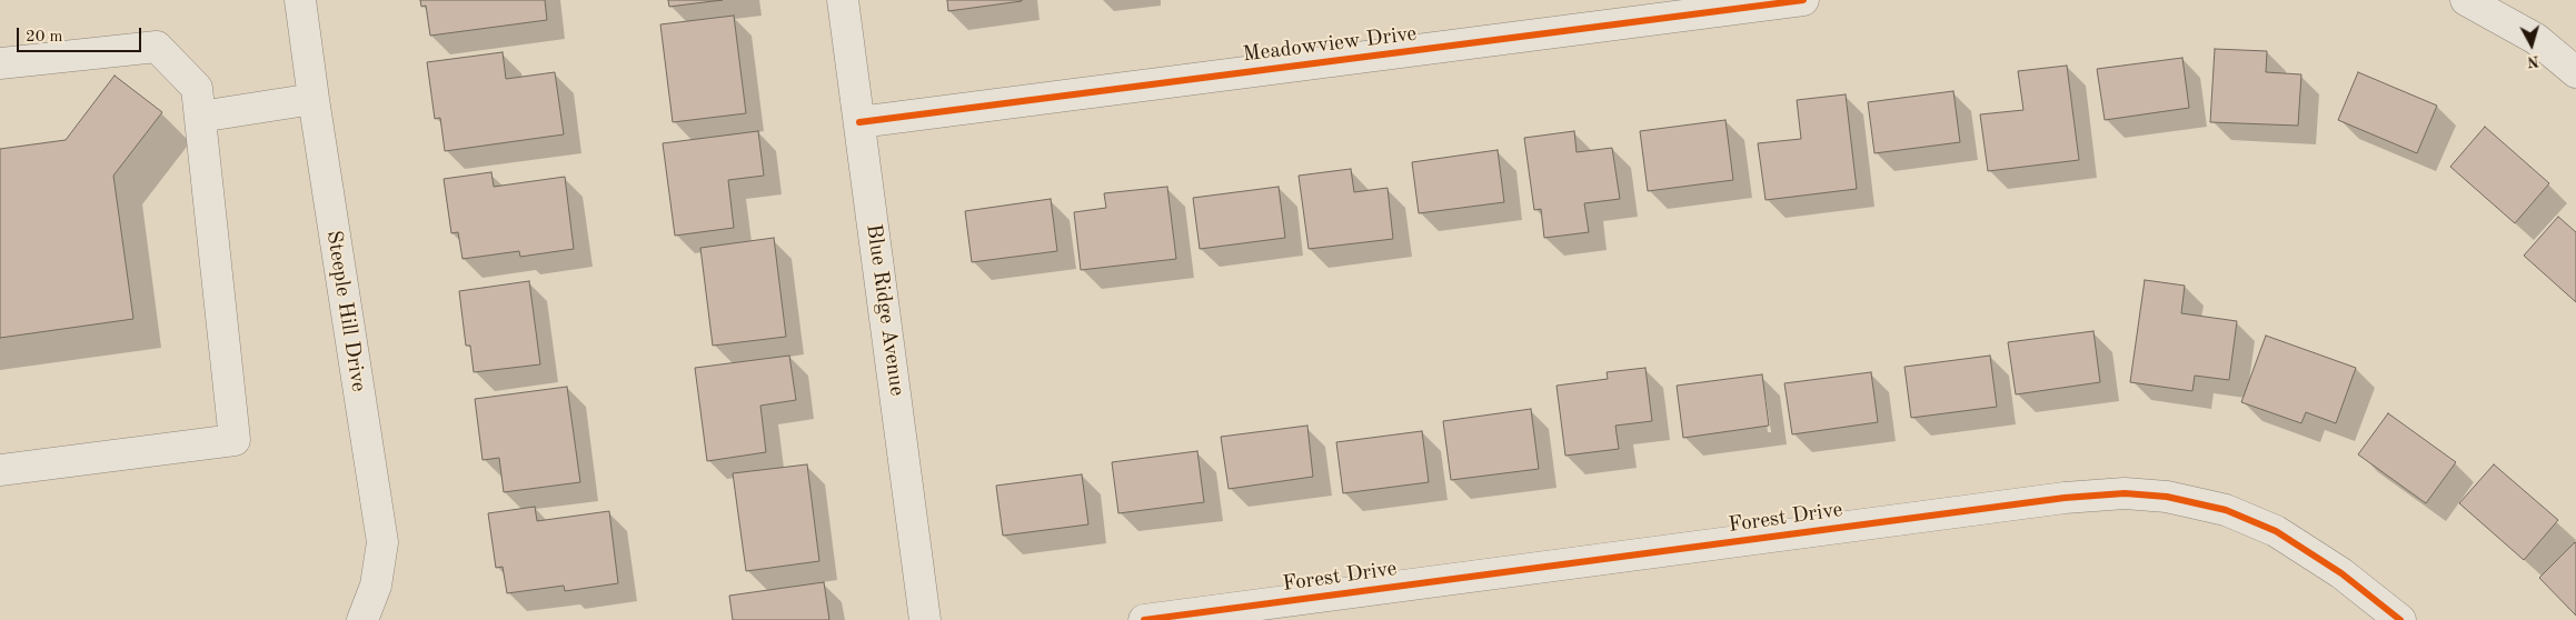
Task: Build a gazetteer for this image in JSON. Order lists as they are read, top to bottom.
{
  "streets": {
    "street": [
      "Meadowview Drive",
      "Blue Ridge Avenue",
      "Steeple Hill Drive",
      "Forest Drive"
    ]
  },
  "crossings": [
    ["Meadowview Drive", "Blue Ridge Avenue"]
  ],
  "scale_bar": "20 m",
  "north": "bottom"
}
